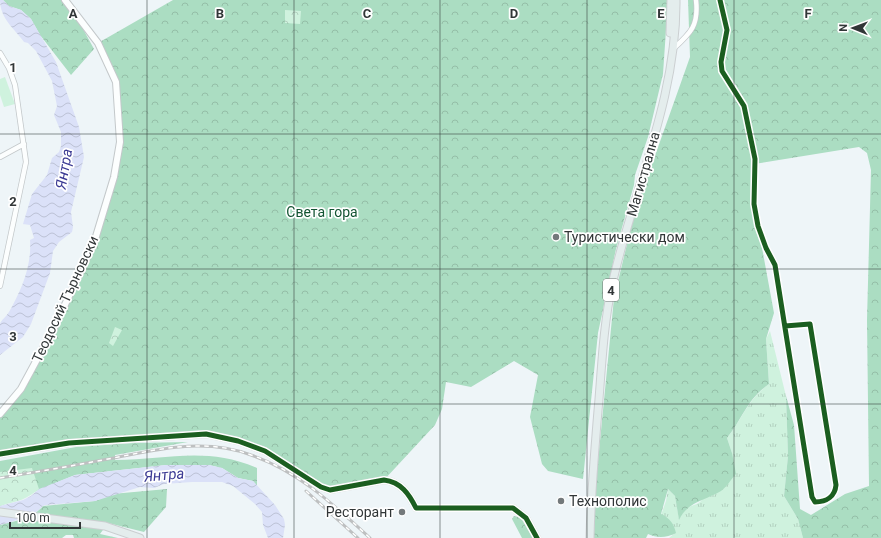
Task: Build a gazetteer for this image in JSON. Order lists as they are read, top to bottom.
{
  "streets": {
    "main road": ["Магистрална", "4"],
    "street": ["Теодосий Търновски"]
  },
  "water": ["Янтра"],
  "parks": ["Света гора"],
  "places": ["Туристически дом", "Технополис", "Ресторант"],
  "scale_bar": "100 m",
  "north": "left",
  "grid": {
    "columns": [
      "A",
      "B",
      "C",
      "D",
      "E",
      "F"
    ],
    "rows": [
      "1",
      "2",
      "3",
      "4"
    ]
  }
}
